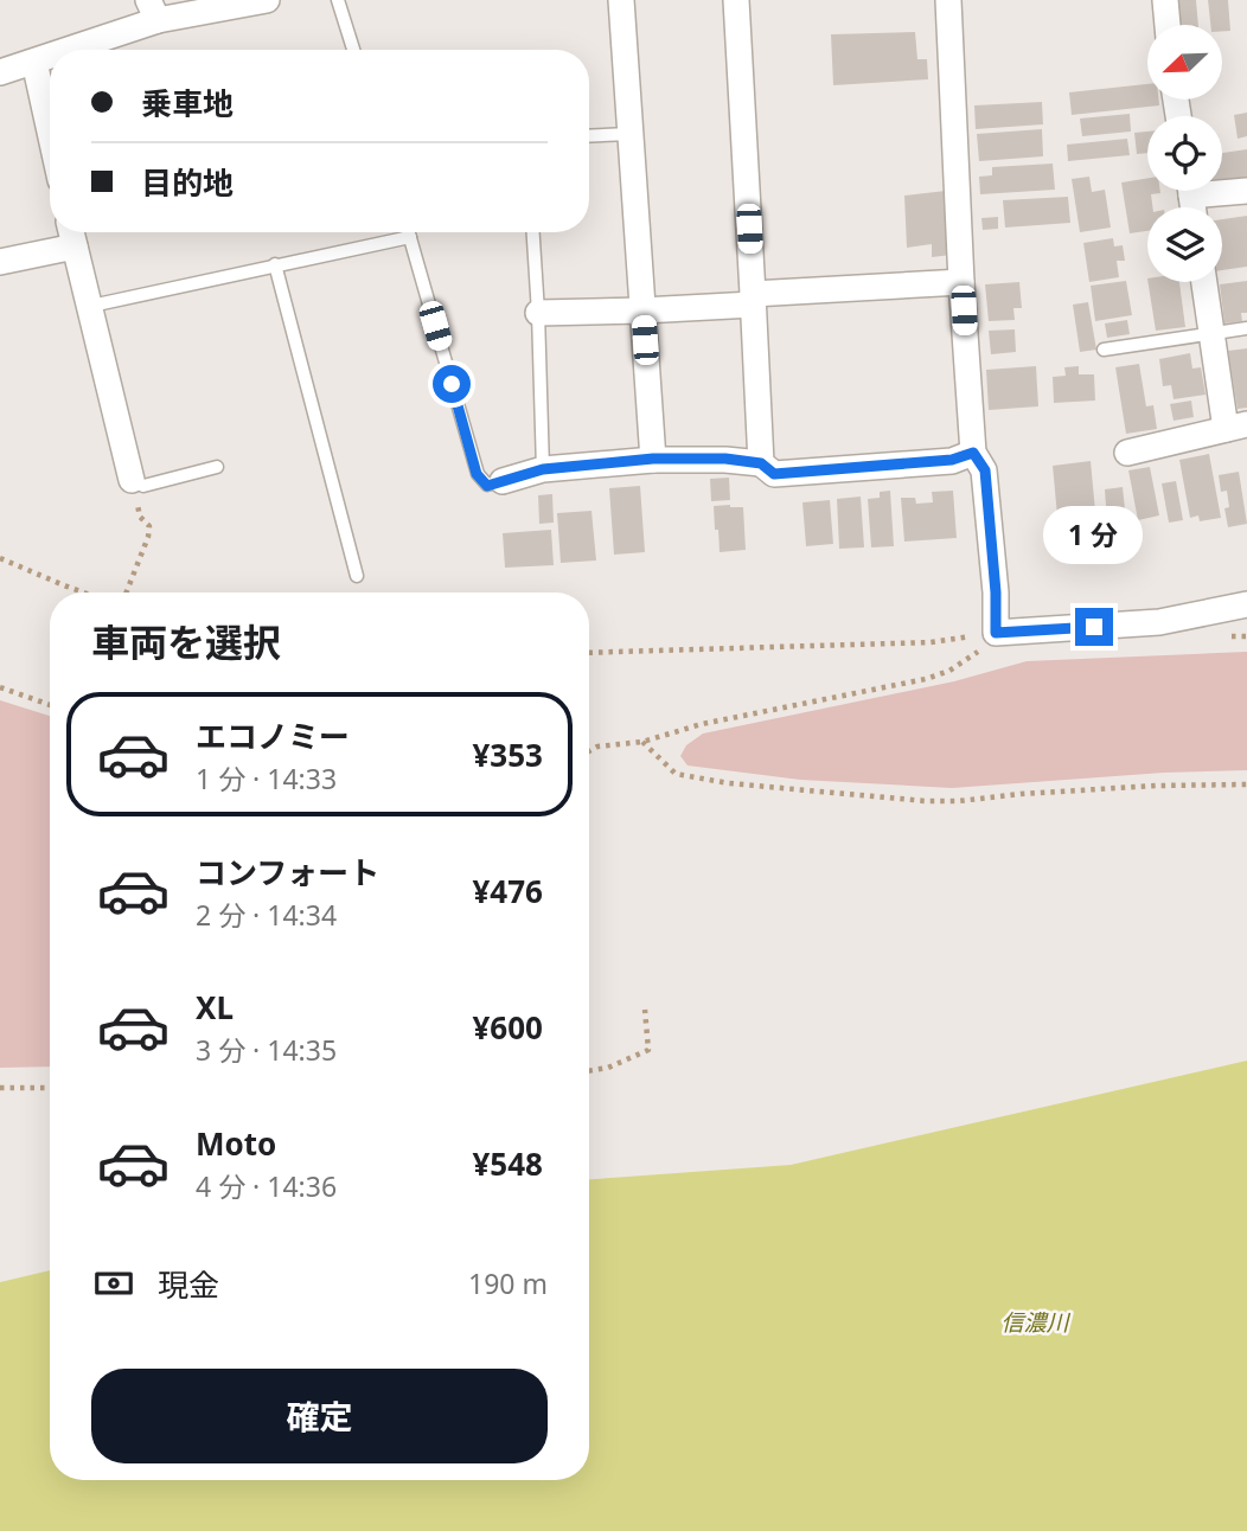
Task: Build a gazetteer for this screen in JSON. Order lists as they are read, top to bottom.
{
  "water": ["信濃川"],
  "north": "bottom left",
  "page": {
    "banner": ["乗車地", "目的地"],
    "bubble": "1 分",
    "heading": "車両を選択",
    "list": [
      {
        "name": "エコノミー",
        "note": "1 分 · 14:33",
        "value": "¥353"
      },
      {
        "name": "コンフォート",
        "note": "2 分 · 14:34",
        "value": "¥476"
      },
      {
        "name": "XL",
        "note": "3 分 · 14:35",
        "value": "¥600"
      },
      {
        "name": "Moto",
        "note": "4 分 · 14:36",
        "value": "¥548"
      }
    ],
    "pay": ["現金", "190 m"],
    "buttons": "確定"
  }
}
